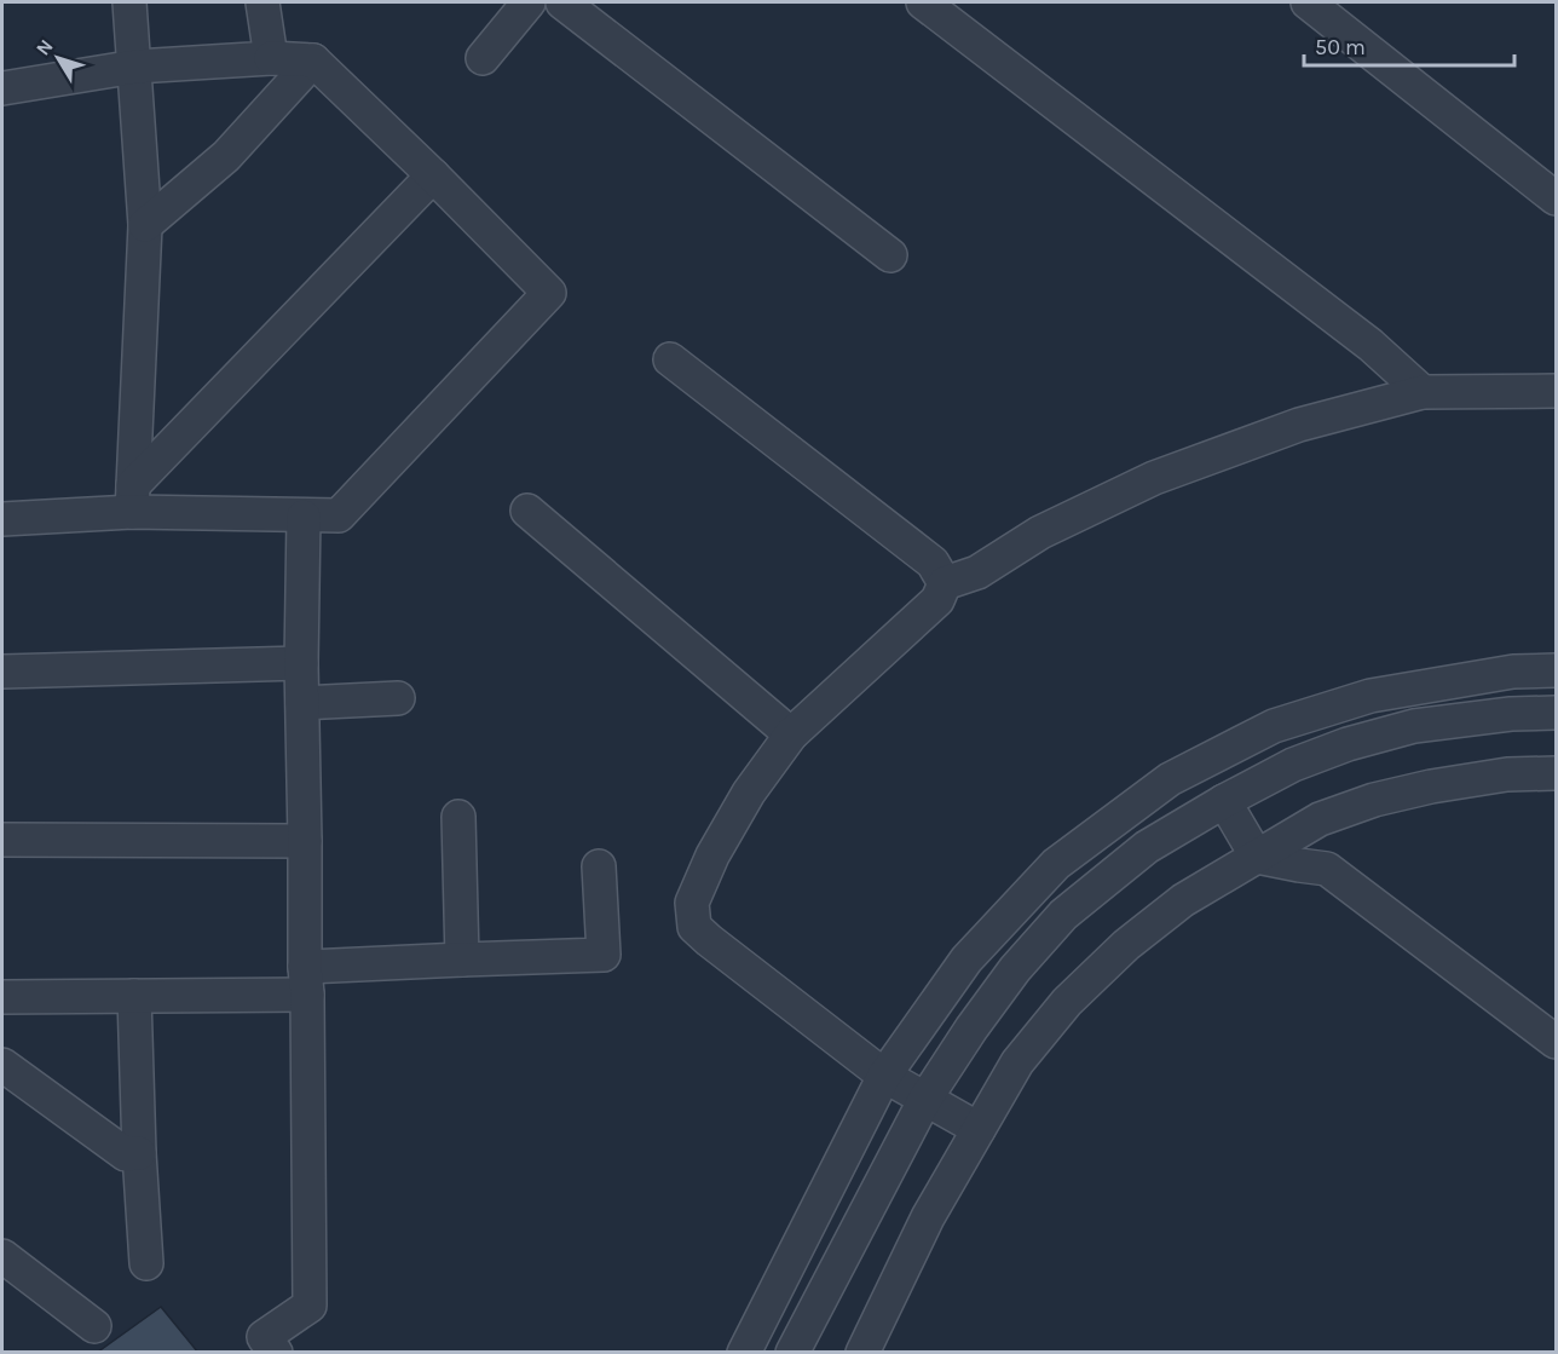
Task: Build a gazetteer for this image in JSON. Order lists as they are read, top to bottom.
{
  "scale_bar": "50 m",
  "north": "top left"
}
